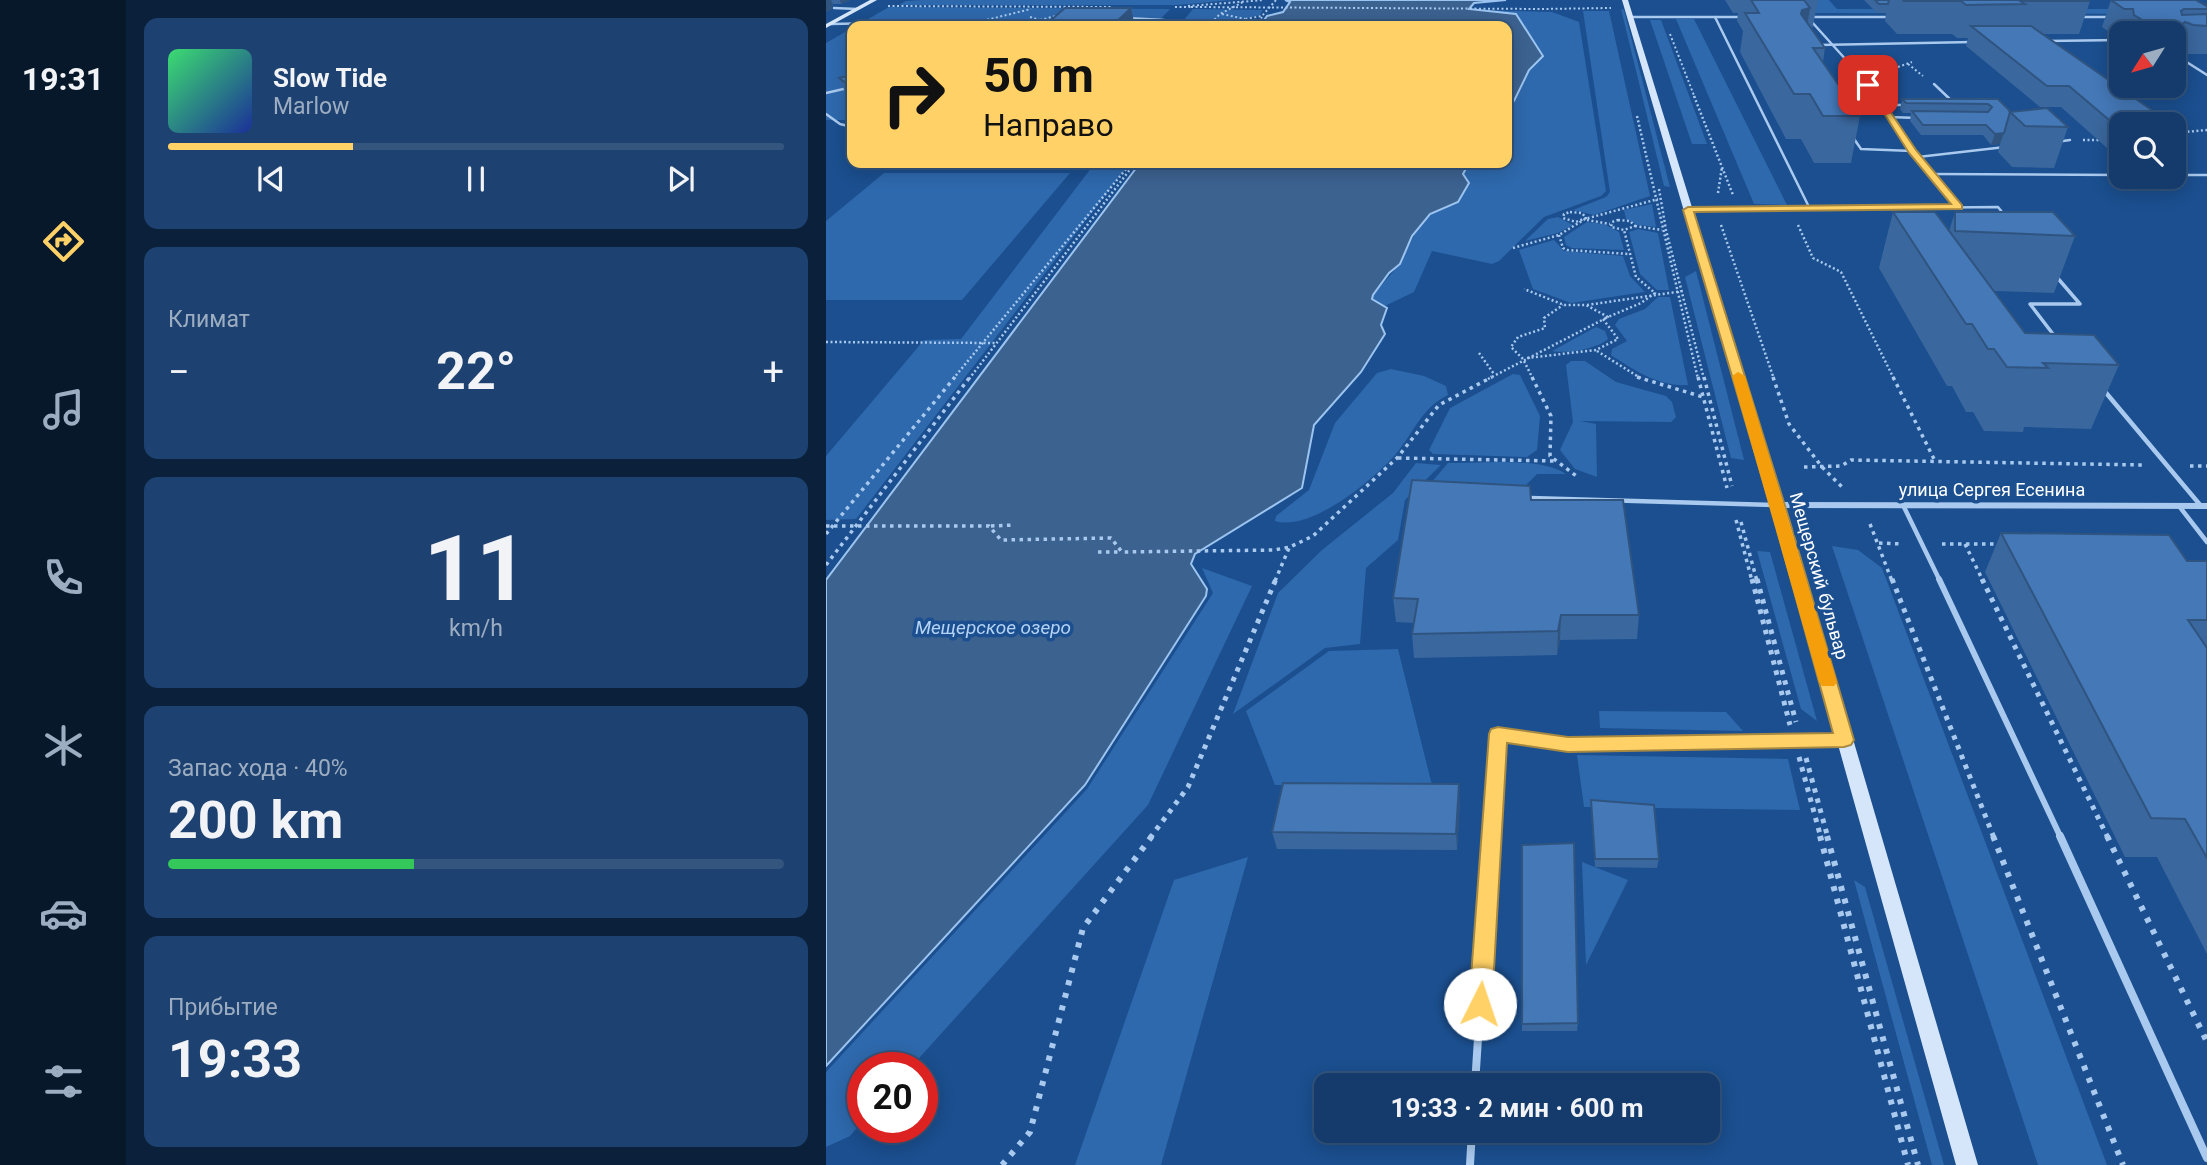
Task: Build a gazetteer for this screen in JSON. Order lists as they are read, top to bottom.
{
  "streets": {
    "main road": ["Мещерский бульвар"],
    "street": ["улица Сергея Есенина"]
  },
  "crossings": [
    ["улица Сергея Есенина", "Мещерский бульвар"]
  ],
  "water": ["Мещерское озеро"],
  "north": "bottom left",
  "page": {
    "tabs": "19:31",
    "turn": ["50 m", "Направо"],
    "song": ["Slow Tide", "Marlow"],
    "tile": [
      "Климат",
      ["11", "km/h"],
      ["Запас хода · 40%", "200 km"],
      ["Прибытие", "19:33"]
    ],
    "heat": ["−", "22°", "+"],
    "limit": "20",
    "trip": "19:33 · 2 мин · 600 m"
  }
}
